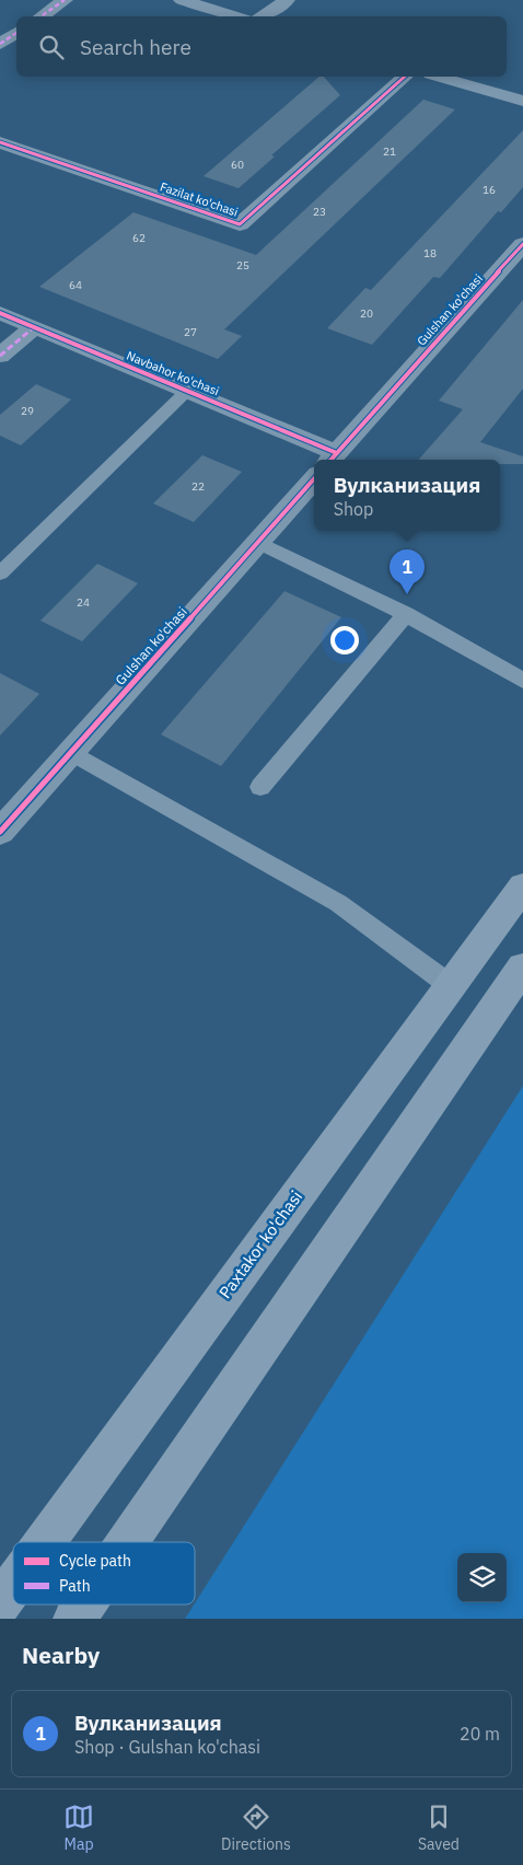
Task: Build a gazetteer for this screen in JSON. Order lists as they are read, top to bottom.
{
  "streets": {
    "main road": ["Paxtakor ko'chasi"],
    "street": ["Fazilat ko'chasi", "Gulshan ko'chasi", "Navbahor ko'chasi"]
  },
  "crossings": [
    ["Gulshan ko'chasi", "Navbahor ko'chasi"]
  ],
  "house_numbers": [
    "21",
    "60",
    "16",
    "23",
    "62",
    "18",
    "25",
    "64",
    "20",
    "27",
    "29",
    "22",
    "24"
  ],
  "legend": ["Cycle path", "Path"],
  "page": {
    "search": "Search here",
    "popup": ["Вулканизация", "Shop"],
    "pins": "1",
    "heading": "Nearby",
    "list": [
      {
        "mark": "1",
        "name": "Вулканизация",
        "note": "Shop · Gulshan ko'chasi",
        "value": "20 m"
      }
    ],
    "nav": ["Map", "Directions", "Saved"]
  }
}
